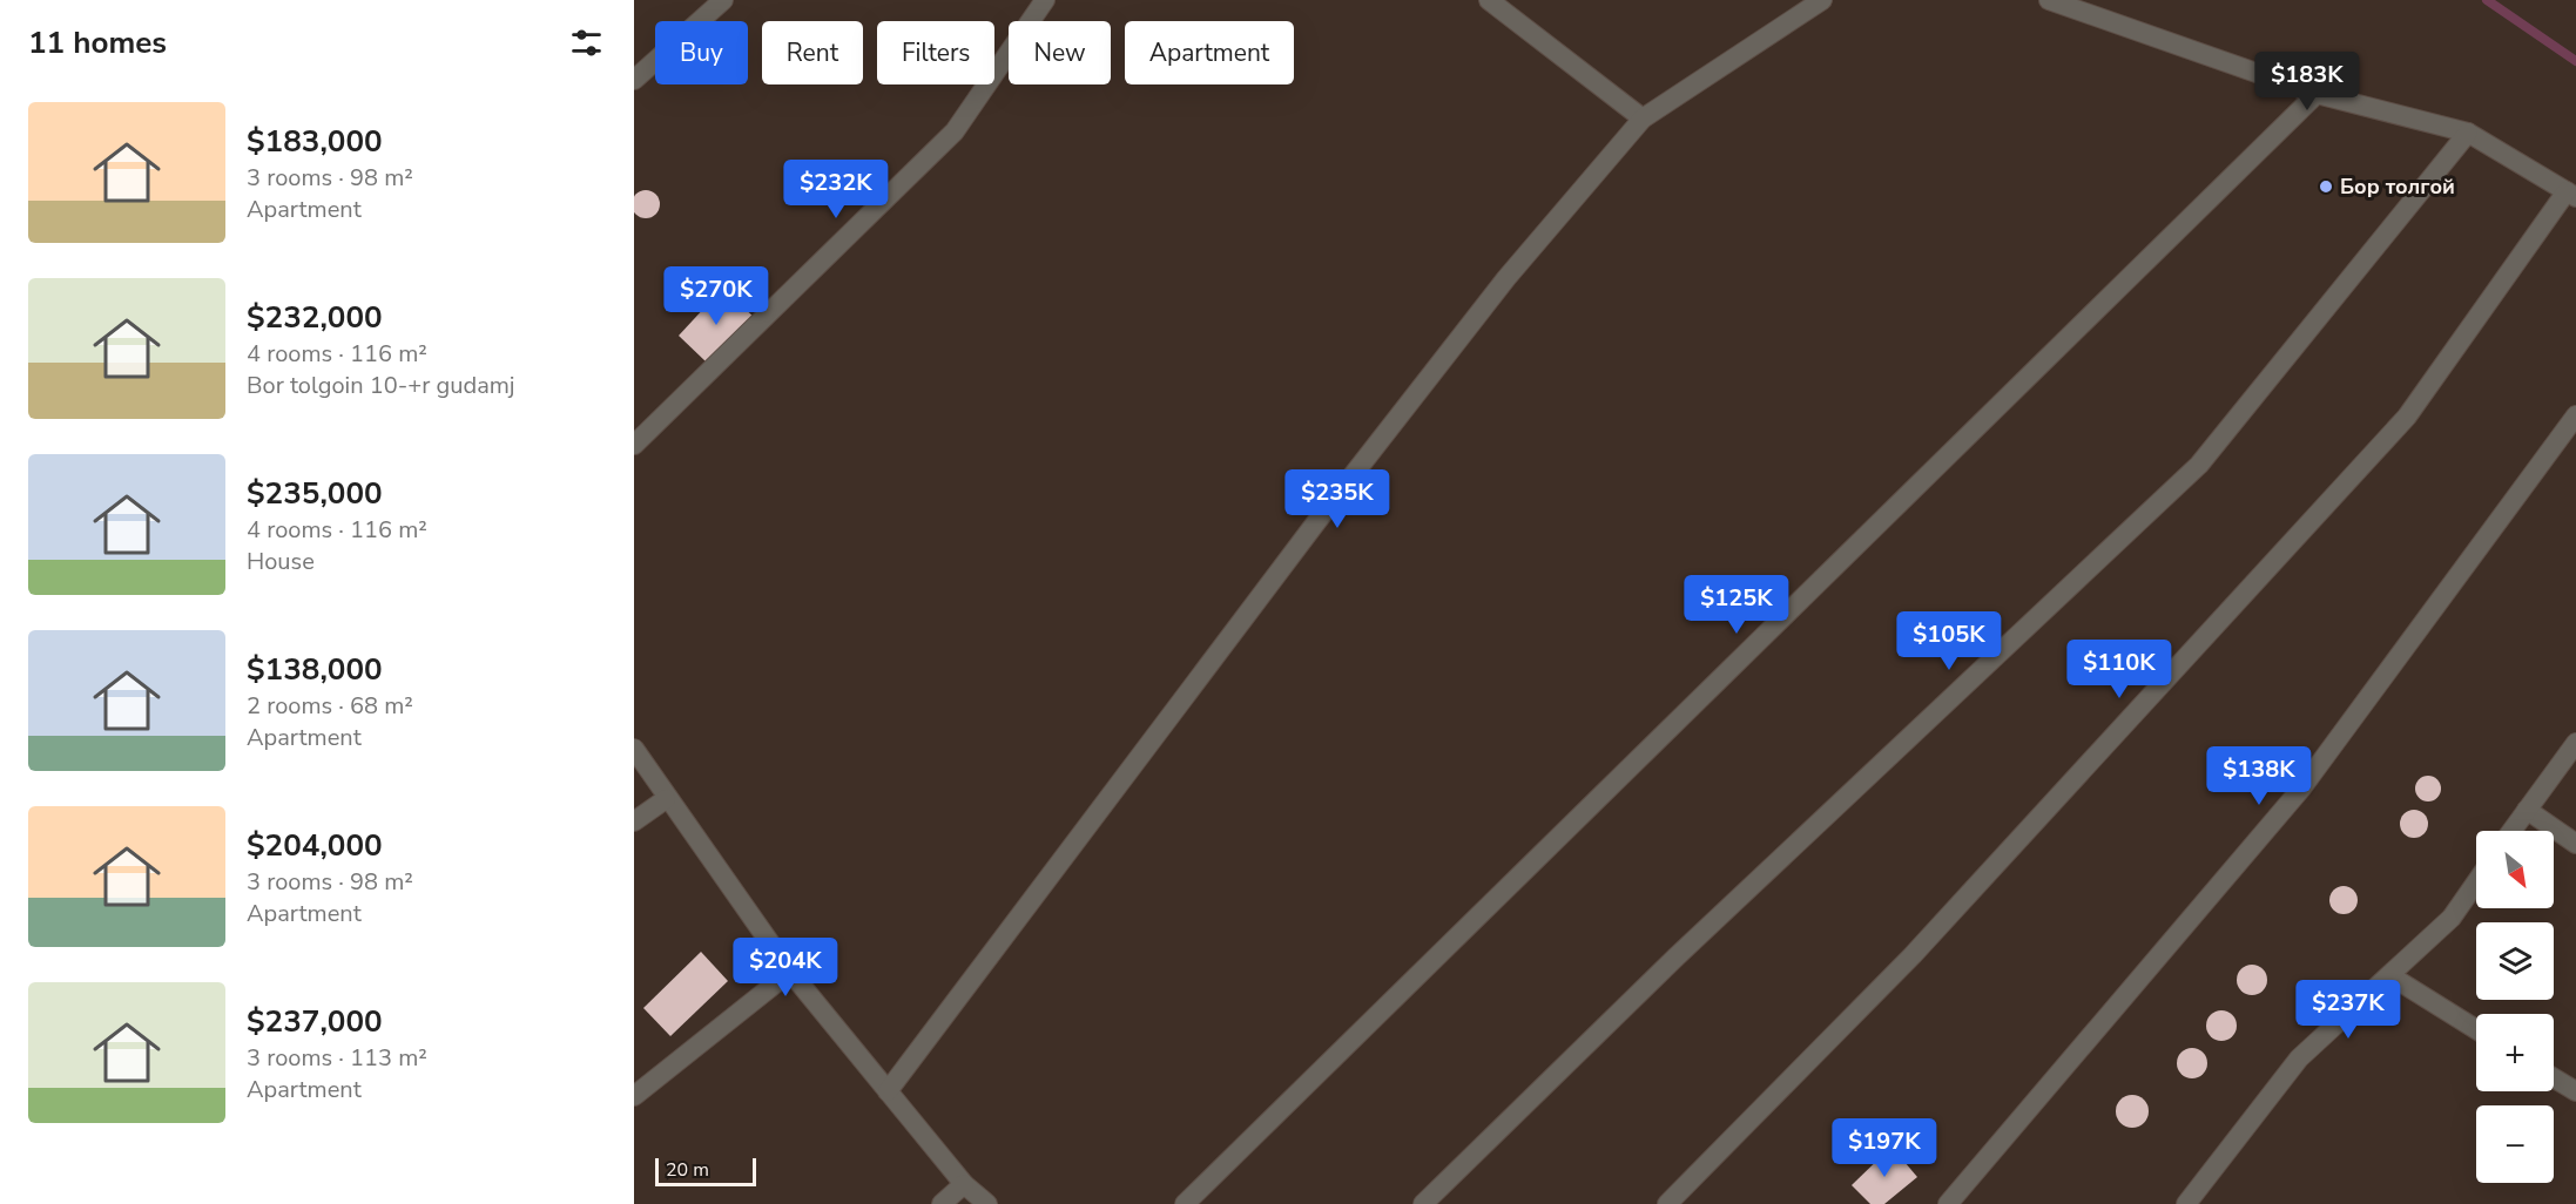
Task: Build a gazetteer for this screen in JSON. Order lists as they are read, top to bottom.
{
  "places": ["Бор толгой"],
  "scale_bar": "20 m",
  "north": "bottom right",
  "page": {
    "heading": "11 homes",
    "chip": [
      "Buy",
      "Rent",
      "Filters",
      "New",
      "Apartment"
    ],
    "price": [
      "$183K",
      "$232K",
      "$270K",
      "$235K",
      "$125K",
      "$105K",
      "$110K",
      "$138K",
      "$204K",
      "$237K",
      "$197K"
    ],
    "list": [
      {
        "name": "$183,000",
        "note": "3 rooms · 98 m² · Apartment"
      },
      {
        "name": "$232,000",
        "note": "4 rooms · 116 m² · Bor tolgoin 10-+r gudamj"
      },
      {
        "name": "$235,000",
        "note": "4 rooms · 116 m² · House"
      },
      {
        "name": "$138,000",
        "note": "2 rooms · 68 m² · Apartment"
      },
      {
        "name": "$204,000",
        "note": "3 rooms · 98 m² · Apartment"
      },
      {
        "name": "$237,000",
        "note": "3 rooms · 113 m² · Apartment"
      }
    ],
    "map_buttons": ["+", "−"],
    "scale": "20 m"
  }
}
